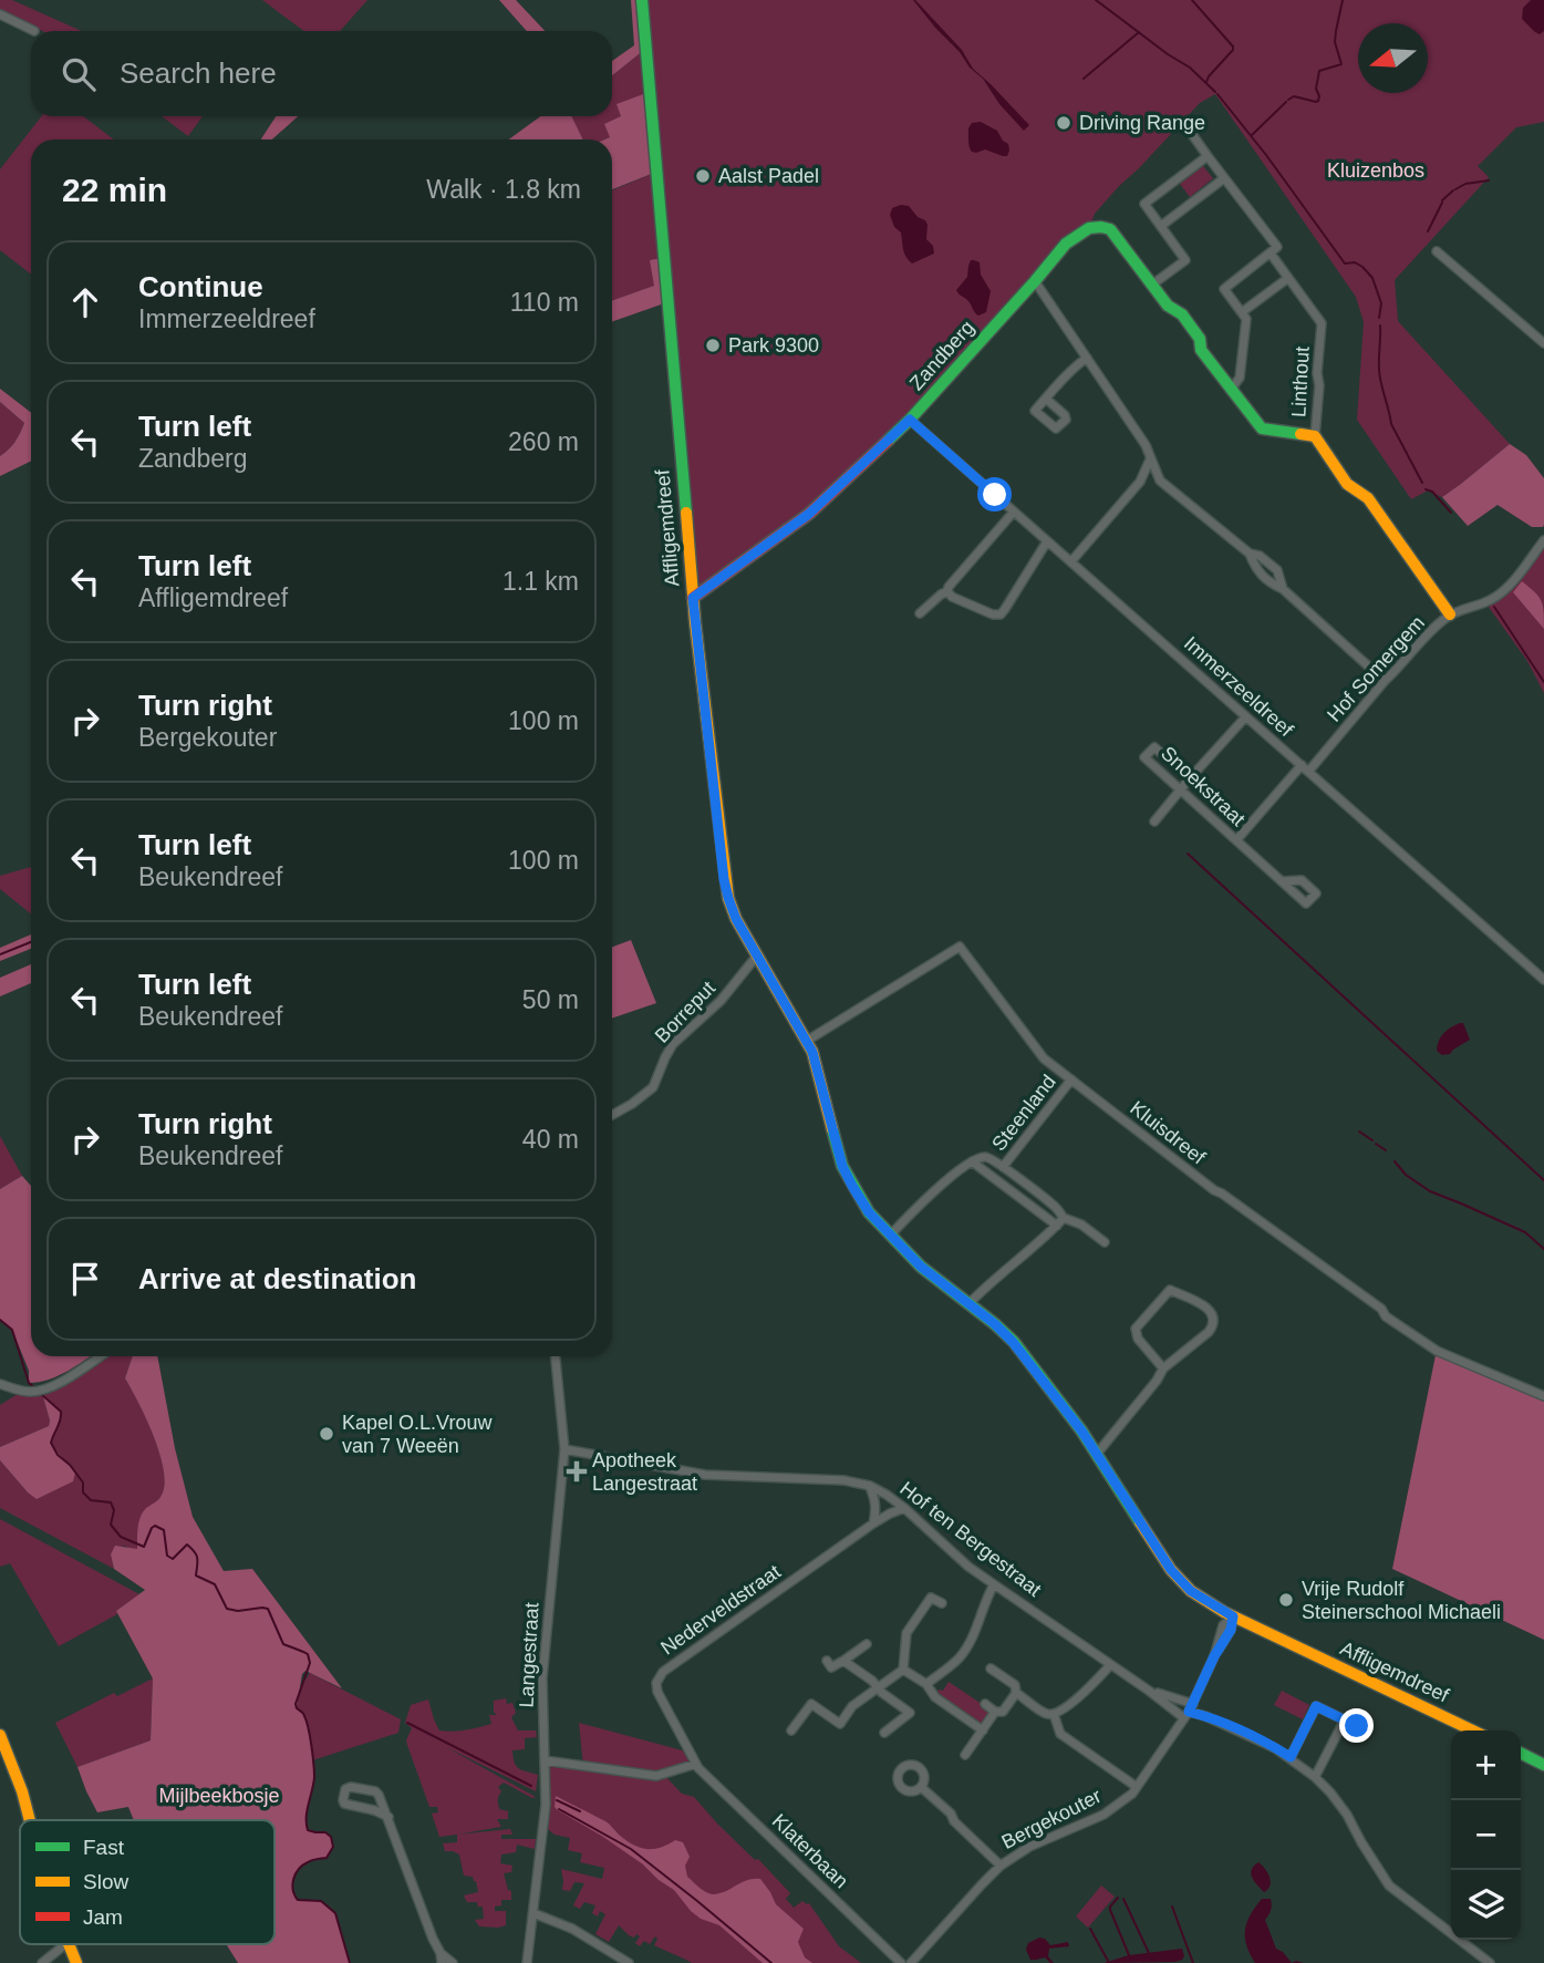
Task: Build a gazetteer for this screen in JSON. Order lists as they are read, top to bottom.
{
  "streets": {
    "street": [
      "Zandberg",
      "Linthout",
      "Affligemdreef",
      "Hof Somergem",
      "Immerzeeldreef",
      "Snoekstraat",
      "Borreput",
      "Steenland",
      "Kluisdreef",
      "Hof ten Bergestraat",
      "Nederveldstraat",
      "Langestraat",
      "Bergekouter",
      "Klaterbaan"
    ]
  },
  "crossings": [
    ["Zandberg", "Affligemdreef"],
    ["Zandberg", "Immerzeeldreef"],
    ["Affligemdreef", "Borreput"],
    ["Affligemdreef", "Steenland"],
    ["Affligemdreef", "Kluisdreef"],
    ["Affligemdreef", "Bergekouter"],
    ["Hof Somergem", "Immerzeeldreef"],
    ["Hof Somergem", "Snoekstraat"],
    ["Steenland", "Kluisdreef"],
    ["Hof ten Bergestraat", "Nederveldstraat"],
    ["Hof ten Bergestraat", "Langestraat"],
    ["Hof ten Bergestraat", "Bergekouter"],
    ["Nederveldstraat", "Klaterbaan"]
  ],
  "parks": ["Kluizenbos", "Mijlbeekbosje"],
  "places": {
    "other": [
      "Driving Range",
      "Aalst Padel",
      "Park 9300",
      "Kapel O.L.Vrouw van 7 Weeën",
      "Vrije Rudolf Steinerschool Michaeli"
    ],
    "health": ["Apotheek Langestraat"]
  },
  "legend": ["Fast", "Slow", "Jam"],
  "north": "left",
  "page": {
    "search": "Search here",
    "heading": ["22 min", "Walk · 1.8 km"],
    "list": [
      ["Continue", "Immerzeeldreef", "110 m"],
      ["Turn left", "Zandberg", "260 m"],
      ["Turn left", "Affligemdreef", "1.1 km"],
      ["Turn right", "Bergekouter", "100 m"],
      ["Turn left", "Beukendreef", "100 m"],
      ["Turn left", "Beukendreef", "50 m"],
      ["Turn right", "Beukendreef", "40 m"],
      "Arrive at destination"
    ],
    "map_buttons": ["+", "−"]
  }
}
